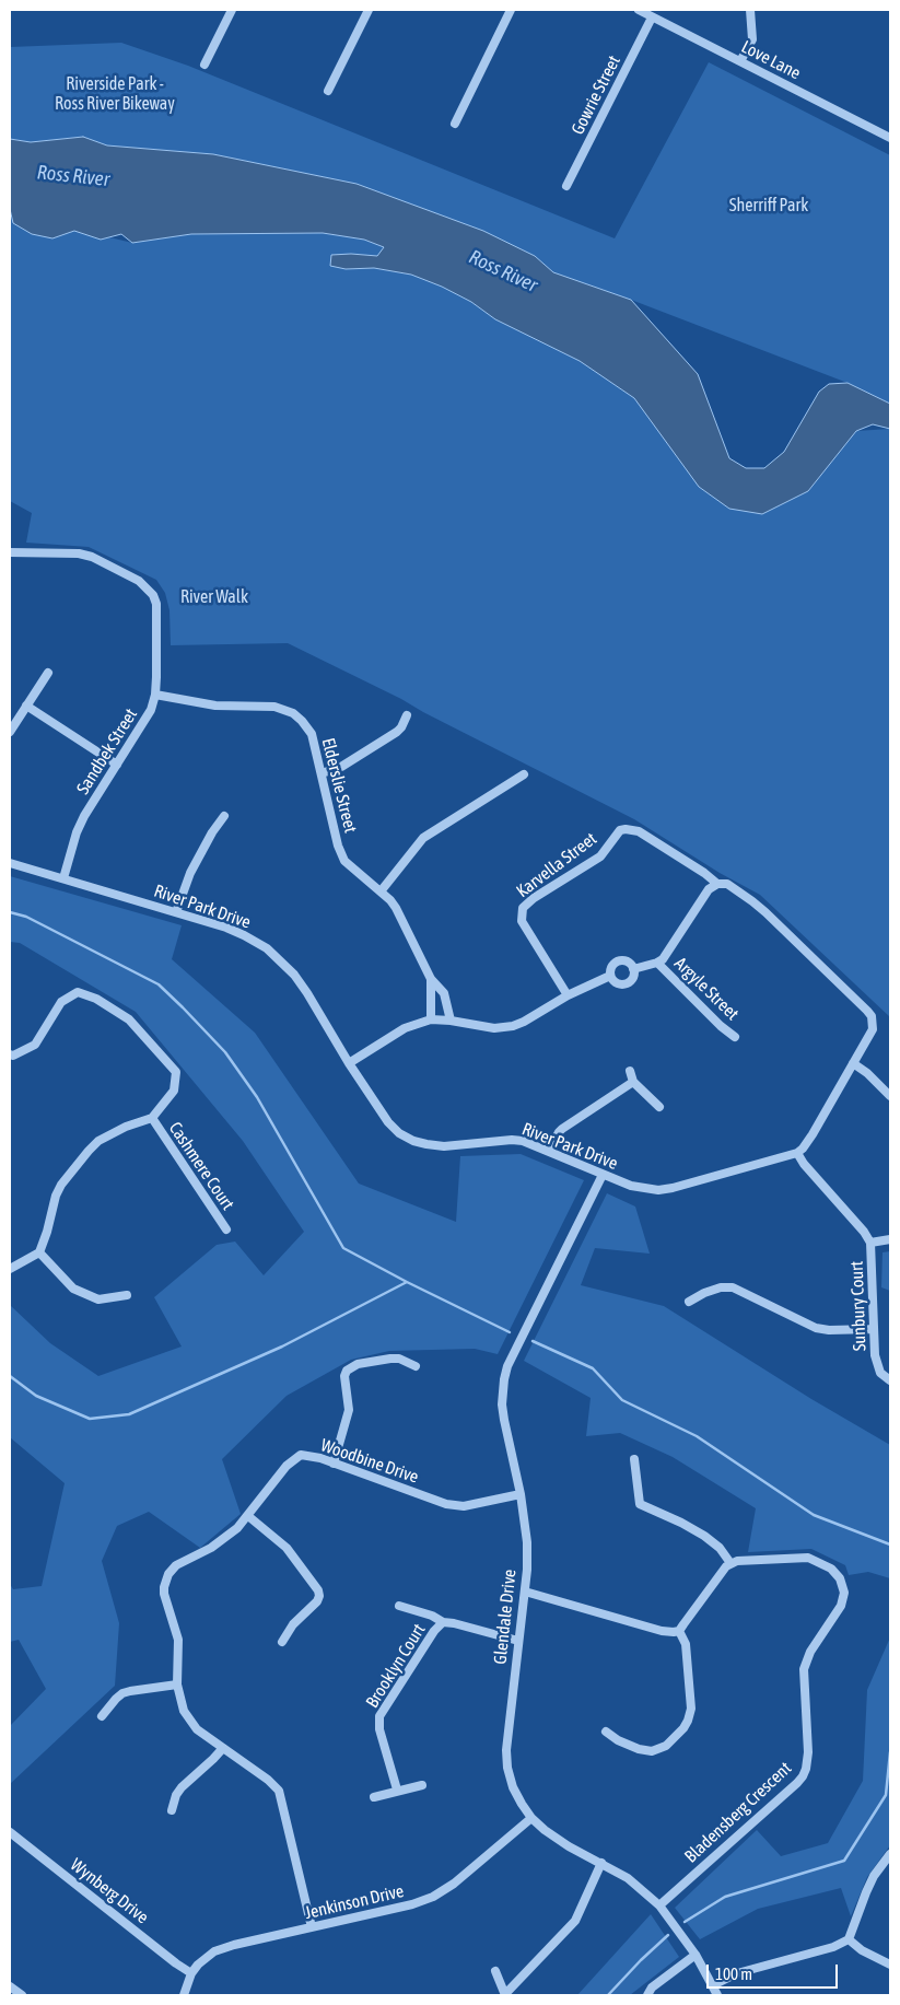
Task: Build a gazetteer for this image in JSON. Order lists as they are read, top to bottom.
{
  "streets": {
    "street": [
      "Love Lane",
      "Gowrie Street",
      "Sandbek Street",
      "Elderslie Street",
      "Karvella Street",
      "River Park Drive",
      "Argyle Street",
      "Cashmere Court",
      "Sunbury Court",
      "Woodbine Drive",
      "Glendale Drive",
      "Brooklyn Court",
      "Bladensberg Crescent",
      "Wynberg Drive",
      "Jenkinson Drive"
    ]
  },
  "crossings": [
    ["Love Lane", "Gowrie Street"],
    ["Sandbek Street", "Elderslie Street"],
    ["Sandbek Street", "River Park Drive"],
    ["River Park Drive", "Sunbury Court"],
    ["River Park Drive", "Glendale Drive"],
    ["Woodbine Drive", "Glendale Drive"],
    ["Woodbine Drive", "Jenkinson Drive"],
    ["Glendale Drive", "Brooklyn Court"],
    ["Glendale Drive", "Bladensberg Crescent"],
    ["Glendale Drive", "Jenkinson Drive"],
    ["Wynberg Drive", "Jenkinson Drive"]
  ],
  "water": ["Ross River"],
  "parks": ["Riverside Park - Ross River Bikeway", "Sherriff Park", "River Walk"],
  "scale_bar": "100 m"
}
